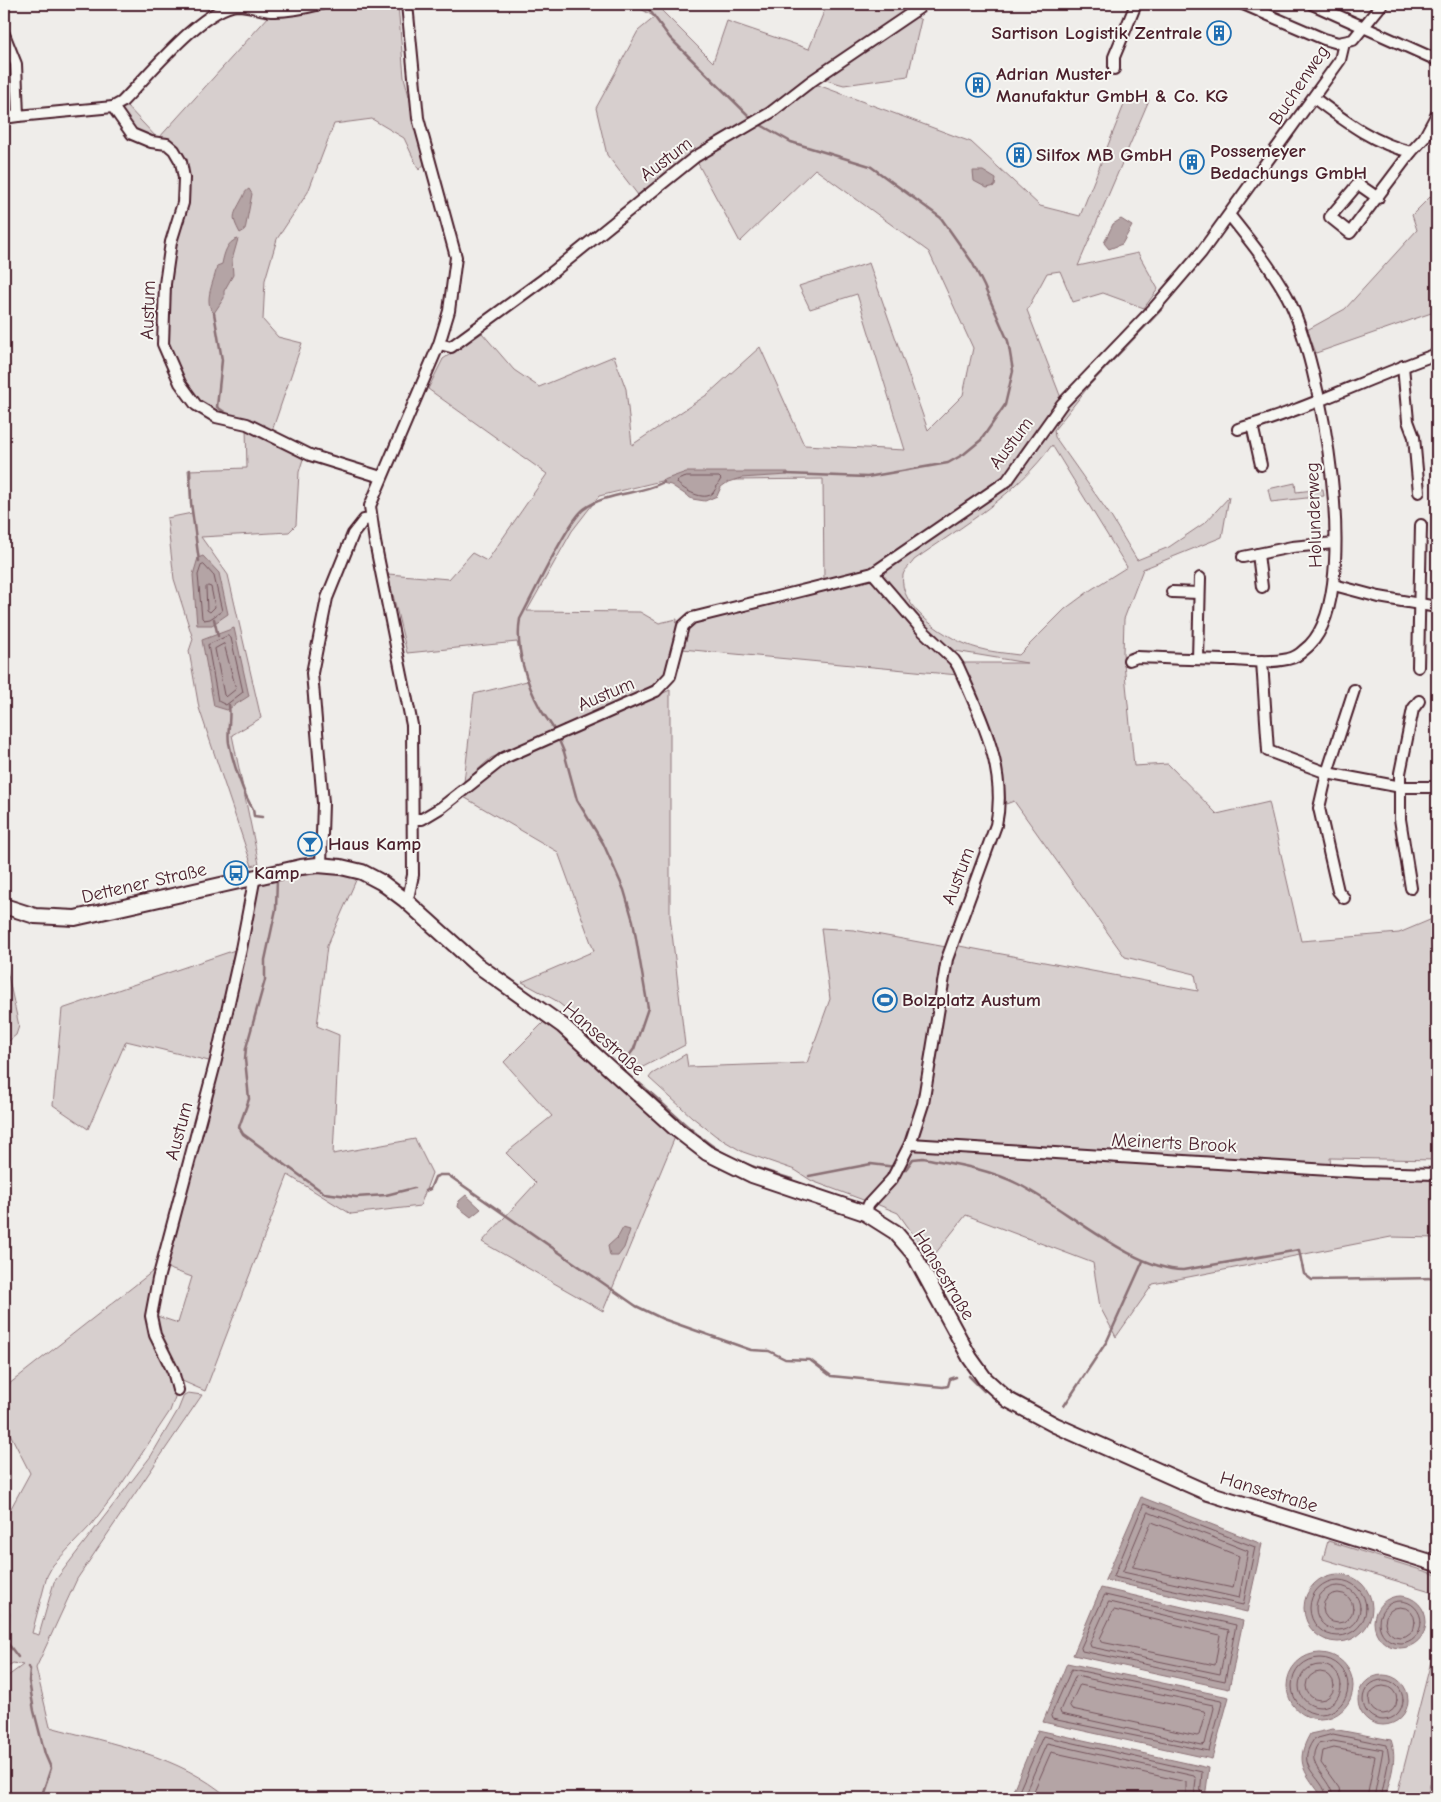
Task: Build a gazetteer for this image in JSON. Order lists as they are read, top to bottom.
{
  "streets": {
    "street": [
      "Buchenweg",
      "Austum",
      "Holunderweg",
      "Dettener Straße",
      "Hansestraße",
      "Meinerts Brook"
    ]
  },
  "crossings": [
    ["Buchenweg", "Austum"],
    ["Buchenweg", "Holunderweg"],
    ["Austum", "Dettener Straße"],
    ["Austum", "Hansestraße"],
    ["Austum", "Meinerts Brook"],
    ["Dettener Straße", "Hansestraße"]
  ],
  "places": {
    "building": [
      "Sartison Logistik Zentrale",
      "Adrian Muster Manufaktur GmbH & Co. KG",
      "Silfox MB GmbH",
      "Possemeyer Bedachungs GmbH"
    ],
    "bar": ["Haus Kamp"],
    "bus stop": ["Kamp"],
    "sports": ["Bolzplatz Austum"]
  }
}
